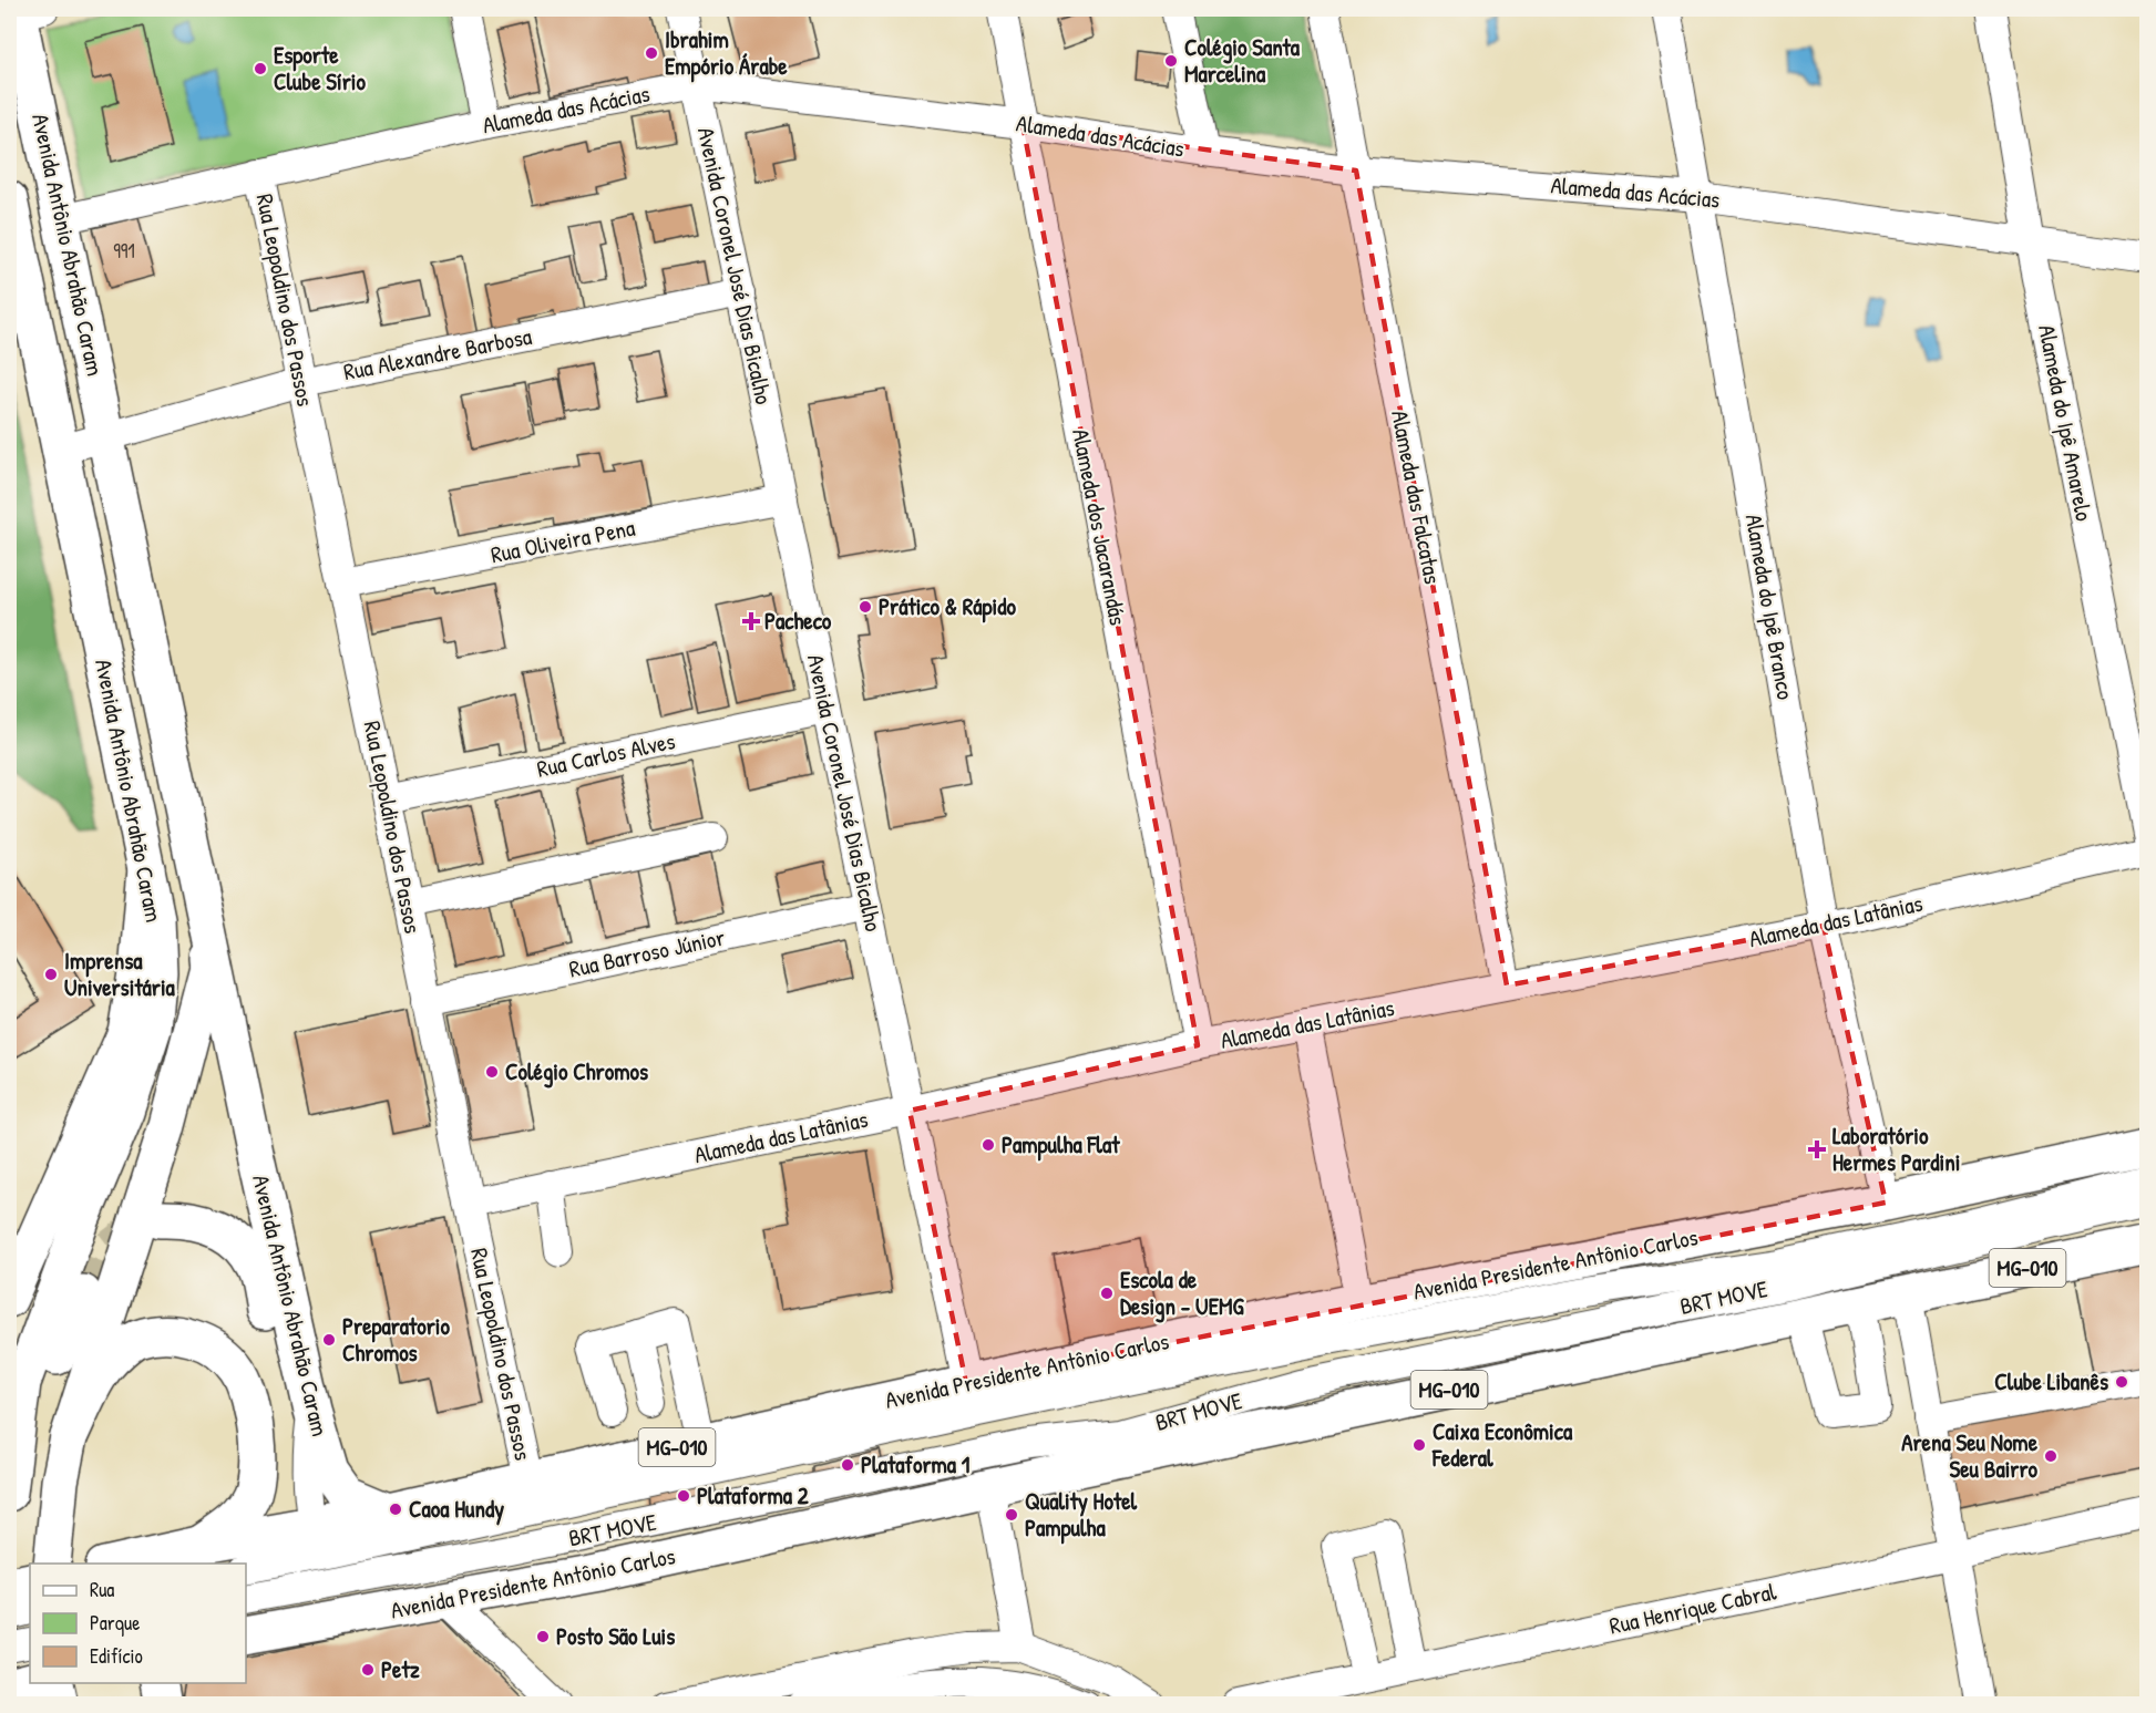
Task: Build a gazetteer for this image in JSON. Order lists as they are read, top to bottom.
{
  "streets": {
    "main road": ["Avenida Antônio Abrahão Caram", "Avenida Presidente Antônio Carlos", "MG-010"],
    "street": [
      "Alameda das Acácias",
      "Avenida Coronel José Dias Bicalho",
      "Rua Leopoldino dos Passos",
      "Rua Alexandre Barbosa",
      "Alameda do Ipê Amarelo",
      "Alameda das Falcatas",
      "Alameda dos Jacarandás",
      "Rua Oliveira Pena",
      "Alameda do Ipê Branco",
      "Rua Carlos Alves",
      "Alameda das Latânias",
      "Rua Barroso Júnior",
      "BRT MOVE",
      "Rua Henrique Cabral"
    ]
  },
  "crossings": [
    ["Alameda das Acácias", "Avenida Antônio Abrahão Caram"],
    ["Alameda das Acácias", "Avenida Coronel José Dias Bicalho"],
    ["Alameda das Acácias", "Rua Leopoldino dos Passos"],
    ["Alameda das Acácias", "Alameda do Ipê Amarelo"],
    ["Alameda das Acácias", "Alameda das Falcatas"],
    ["Alameda das Acácias", "Alameda dos Jacarandás"],
    ["Alameda das Acácias", "Alameda do Ipê Branco"],
    ["Avenida Antônio Abrahão Caram", "Rua Alexandre Barbosa"],
    ["Avenida Antônio Abrahão Caram", "Avenida Presidente Antônio Carlos"],
    ["Avenida Coronel José Dias Bicalho", "Rua Alexandre Barbosa"],
    ["Avenida Coronel José Dias Bicalho", "Rua Oliveira Pena"],
    ["Avenida Coronel José Dias Bicalho", "Rua Carlos Alves"],
    ["Avenida Coronel José Dias Bicalho", "Alameda das Latânias"],
    ["Avenida Coronel José Dias Bicalho", "Rua Barroso Júnior"],
    ["Avenida Coronel José Dias Bicalho", "Avenida Presidente Antônio Carlos"],
    ["Rua Leopoldino dos Passos", "Rua Alexandre Barbosa"],
    ["Rua Leopoldino dos Passos", "Rua Oliveira Pena"],
    ["Rua Leopoldino dos Passos", "Rua Carlos Alves"],
    ["Rua Leopoldino dos Passos", "Alameda das Latânias"],
    ["Rua Leopoldino dos Passos", "Rua Barroso Júnior"],
    ["Rua Leopoldino dos Passos", "Avenida Presidente Antônio Carlos"],
    ["Alameda das Falcatas", "Alameda das Latânias"],
    ["Alameda dos Jacarandás", "Alameda das Latânias"],
    ["Alameda do Ipê Branco", "Alameda das Latânias"],
    ["Alameda do Ipê Branco", "Avenida Presidente Antônio Carlos"],
    ["Avenida Presidente Antônio Carlos", "BRT MOVE"]
  ],
  "places": {
    "other": [
      "Ibrahim Empório Árabe",
      "Colégio Santa Marcelina",
      "Esporte Clube Sírio",
      "Prático & Rápido",
      "Imprensa Universitária",
      "Colégio Chromos",
      "Pampulha Flat",
      "Escola de Design - UEMG",
      "Preparatorio Chromos",
      "Clube Libanês",
      "Caixa Econômica Federal",
      "Arena Seu Nome Seu Bairro",
      "Plataforma 1",
      "Plataforma 2",
      "Caoa Hundy",
      "Quality Hotel Pampulha",
      "Posto São Luis",
      "Petz"
    ],
    "health": ["Pacheco", "Laboratório Hermes Pardini"]
  },
  "house_numbers": ["991"],
  "legend": ["Rua", "Parque", "Edifício"]
}
